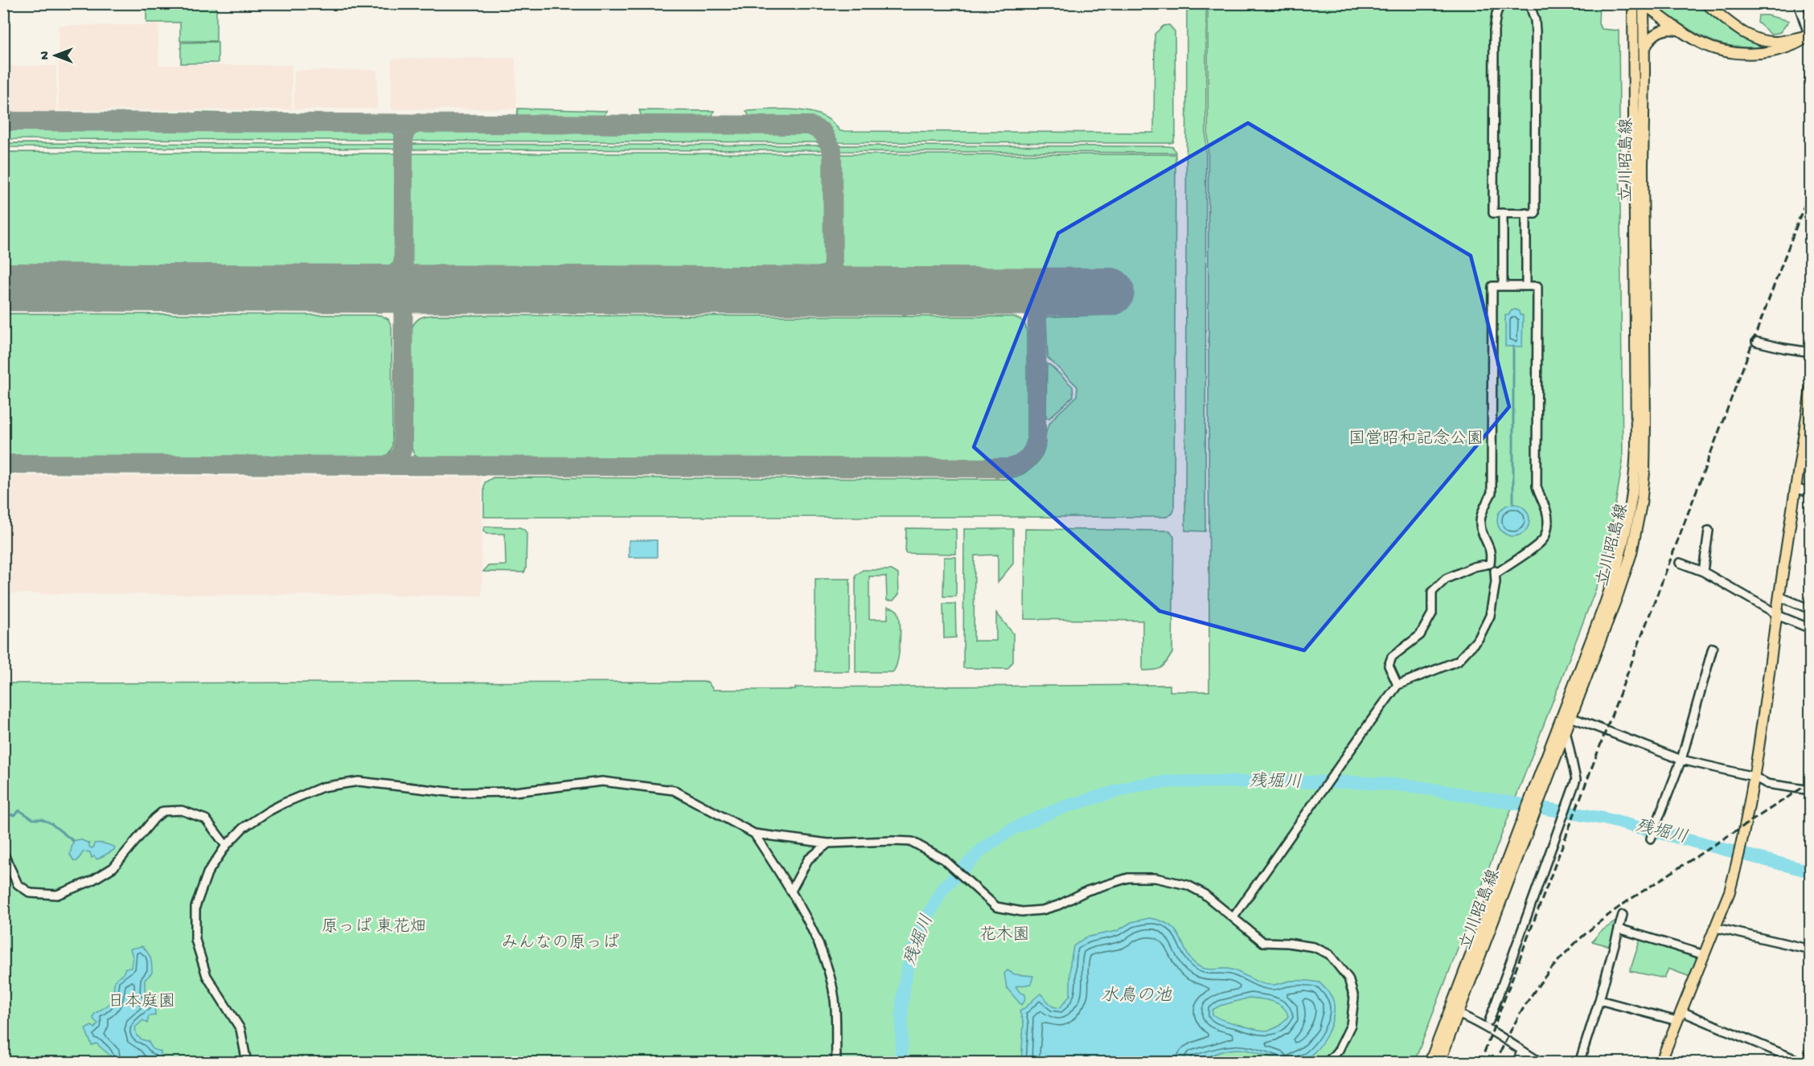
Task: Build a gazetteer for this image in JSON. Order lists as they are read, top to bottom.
{
  "streets": {
    "main road": ["立川昭島線"]
  },
  "water": ["残堀川", "水鳥の池"],
  "parks": [
    "国営昭和記念公園",
    "原っぱ 東花畑",
    "花木園",
    "みんなの原っぱ",
    "日本庭園"
  ],
  "north": "left"
}
